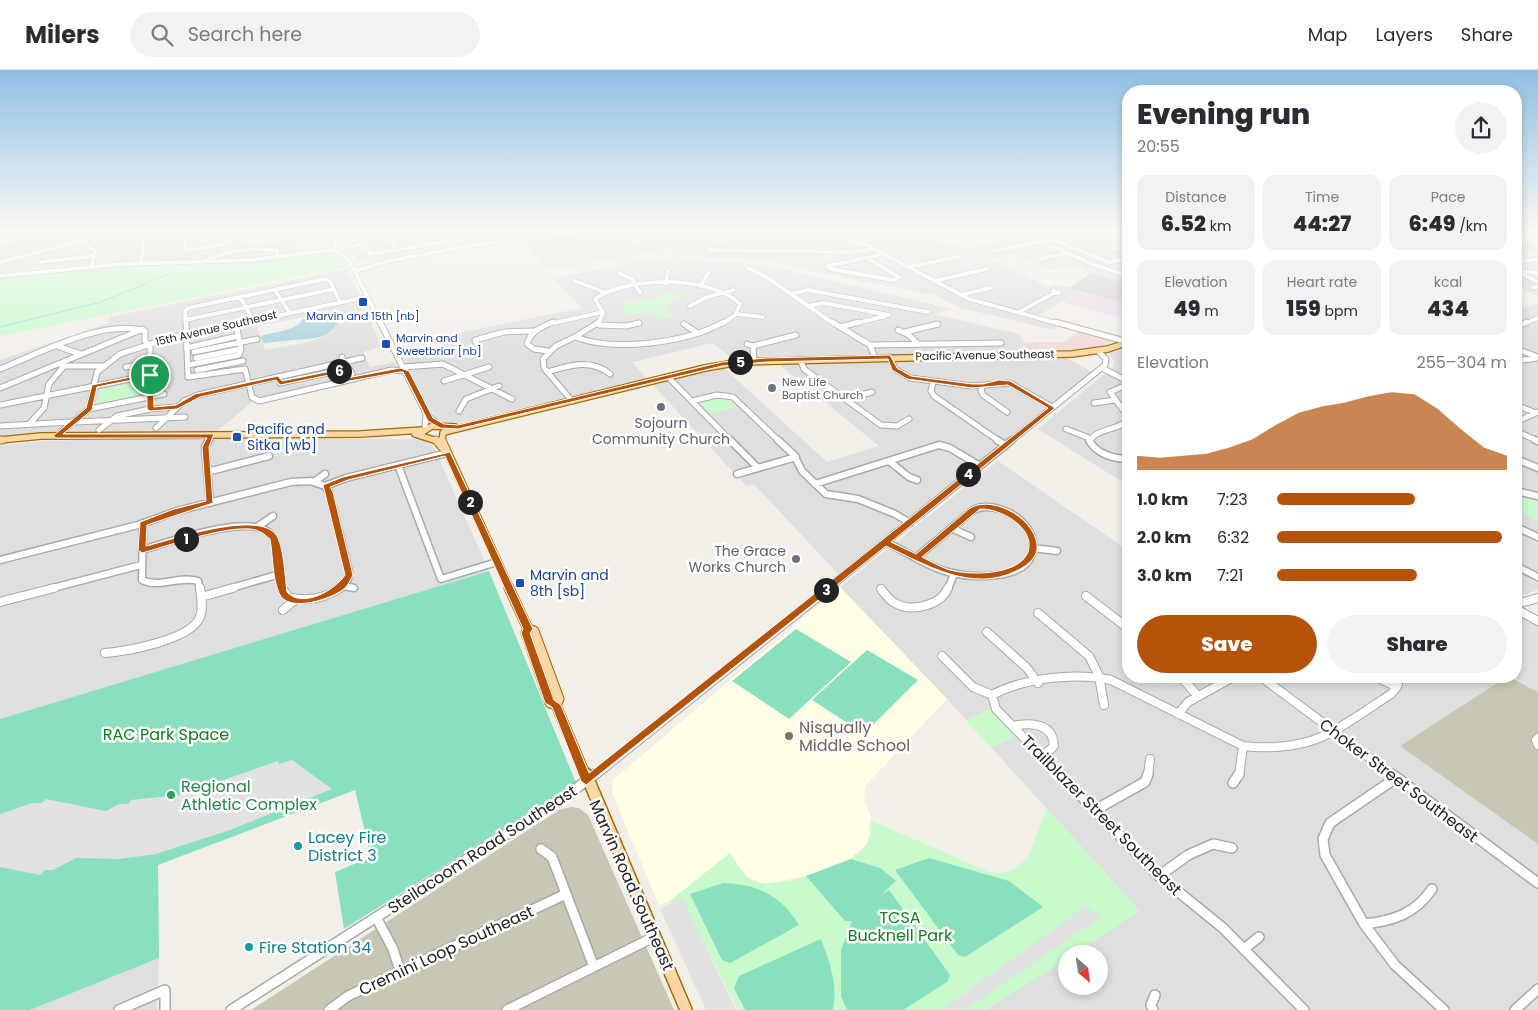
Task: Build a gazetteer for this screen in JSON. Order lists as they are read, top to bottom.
{
  "streets": {
    "main road": ["Pacific Avenue Southeast", "Marvin Road Southeast"],
    "street": [
      "15th Avenue Southeast",
      "Choker Street Southeast",
      "Trailblazer Street Southeast",
      "Steilacoom Road Southeast",
      "Cremini Loop Southeast"
    ]
  },
  "crossings": [
    ["Pacific Avenue Southeast", "Marvin Road Southeast"],
    ["Steilacoom Road Southeast", "Marvin Road Southeast"]
  ],
  "parks": ["RAC Park Space", "TCSA Bucknell Park"],
  "places": {
    "transit": [
      "Marvin and 15th [nb]",
      "Marvin and Sweetbriar [nb]",
      "Pacific and Sitka [wb]",
      "Marvin and 8th [sb]"
    ],
    "other": [
      "New Life Baptist Church",
      "Sojourn Community Church",
      "The Grace Works Church",
      "Nisqually Middle School",
      "Regional Athletic Complex",
      "Lacey Fire District 3",
      "Fire Station 34"
    ]
  },
  "north": "bottom right",
  "page": {
    "header": "Milers",
    "search": "Search here",
    "nav": ["Map", "Layers", "Share"],
    "heading": ["Evening run", "20:55"],
    "stats": [
      ["Distance", "6.52 km"],
      ["Time", "44:27"],
      ["Pace", "6:49 /km"],
      ["Elevation", "49 m"],
      ["Heart rate", "159 bpm"],
      ["kcal", "434"]
    ],
    "chart": ["Elevation", "255–304 m"],
    "pins": [
      "5",
      "6",
      "4",
      "2",
      "1",
      "3"
    ],
    "list": [
      {
        "name": "1.0 km",
        "note": "7:23"
      },
      {
        "name": "2.0 km",
        "note": "6:32"
      },
      {
        "name": "3.0 km",
        "note": "7:21"
      }
    ],
    "buttons": ["Save", "Share"]
  }
}
